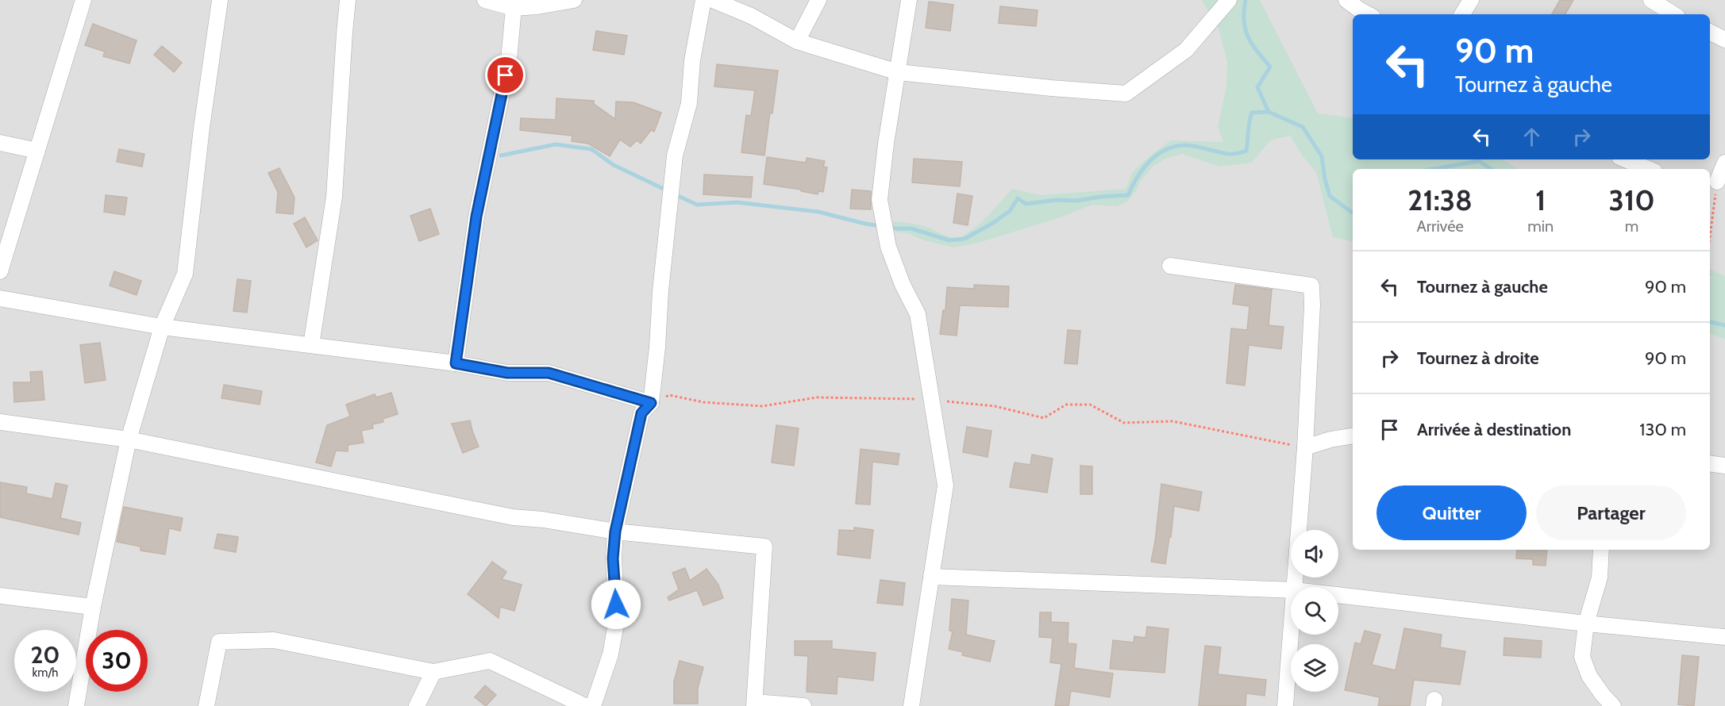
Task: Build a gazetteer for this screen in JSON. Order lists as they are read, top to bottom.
{
  "page": {
    "turn": ["90 m", "Tournez à gauche"],
    "eta": [
      "21:38",
      "Arrivée",
      "1",
      "min",
      "310",
      "m"
    ],
    "list": [
      {
        "name": "Tournez à gauche",
        "value": "90 m"
      },
      {
        "name": "Tournez à droite",
        "value": "90 m"
      },
      {
        "name": "Arrivée à destination",
        "value": "130 m"
      }
    ],
    "buttons": ["Quitter", "Partager"],
    "speed": "20 km/h",
    "limit": "30"
  }
}
